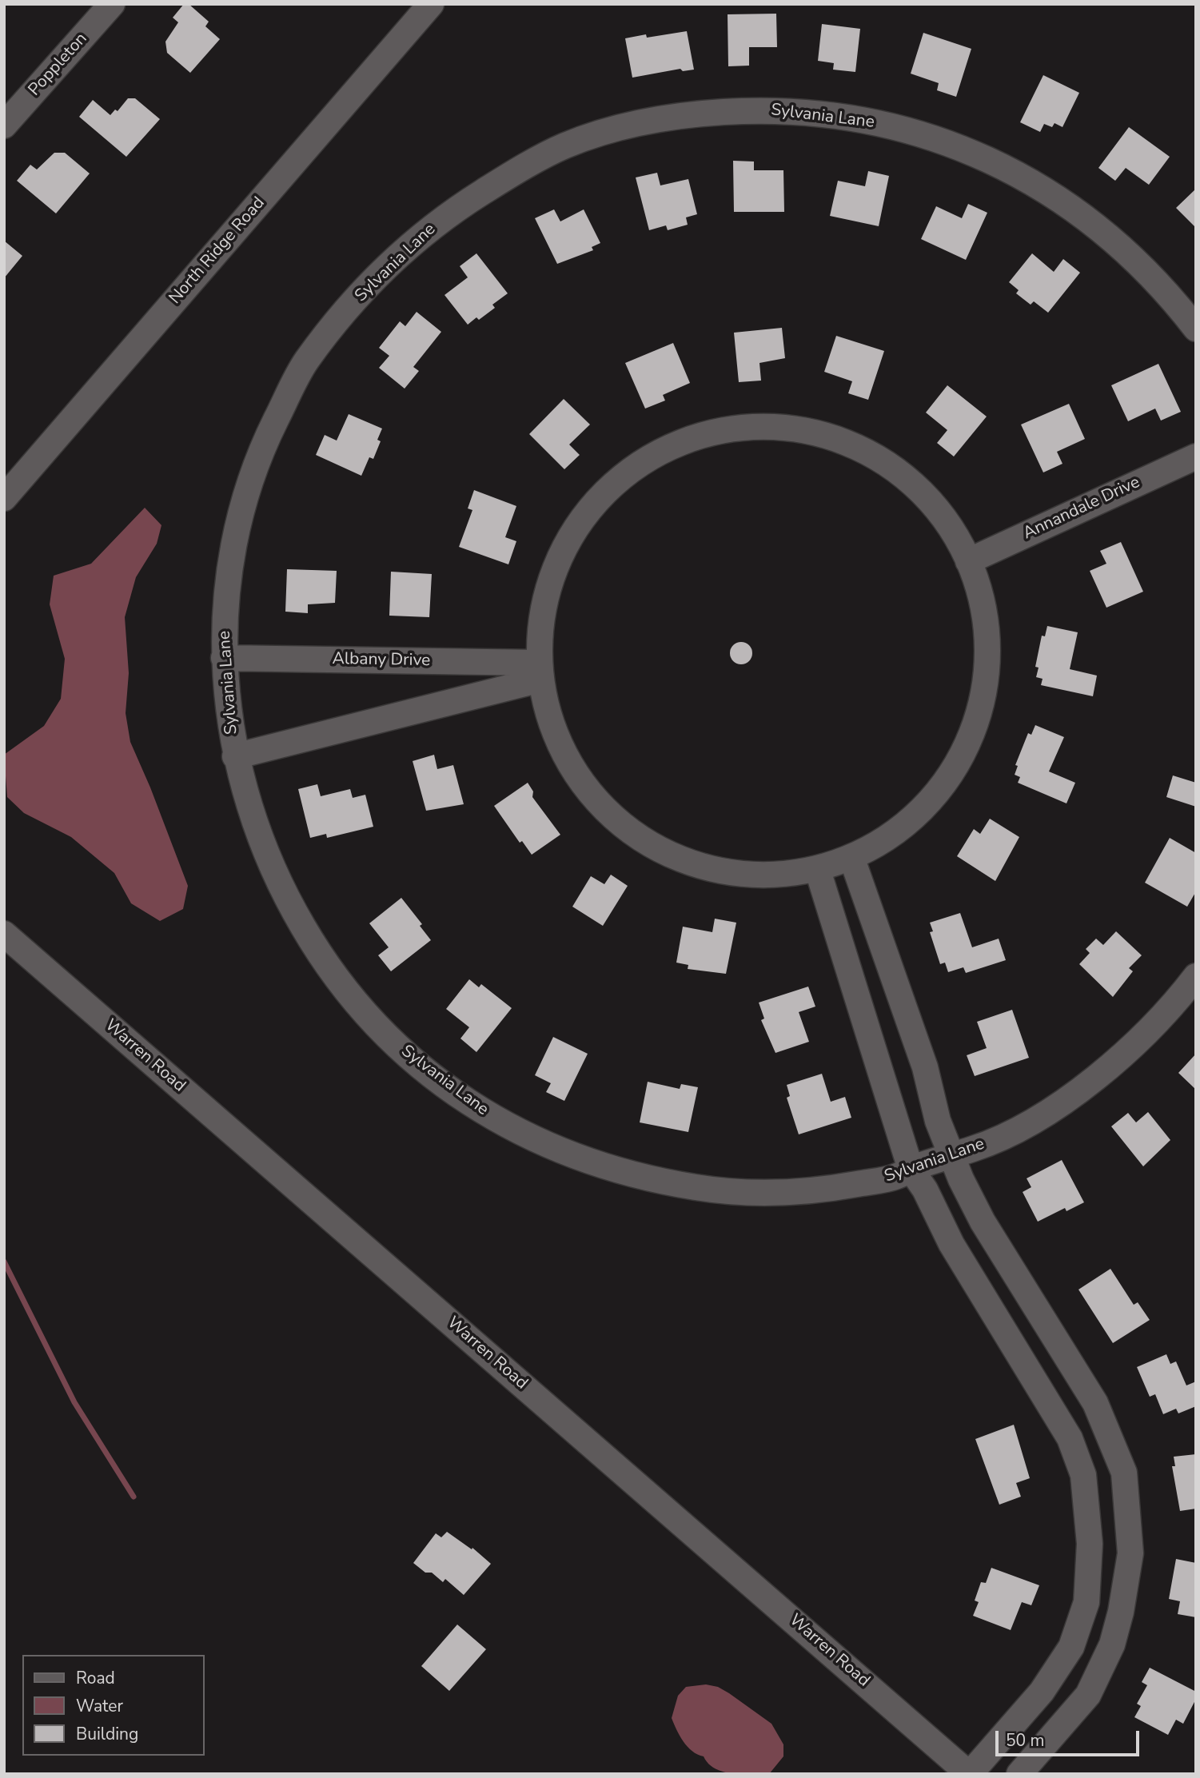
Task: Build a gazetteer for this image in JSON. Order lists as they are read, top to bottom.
{
  "streets": {
    "street": [
      "Poppleton",
      "Sylvania Lane",
      "North Ridge Road",
      "Annandale Drive",
      "Albany Drive",
      "Warren Road"
    ]
  },
  "crossings": [
    ["Sylvania Lane", "Albany Drive"]
  ],
  "legend": ["Road", "Water", "Building"],
  "scale_bar": "50 m"
}
